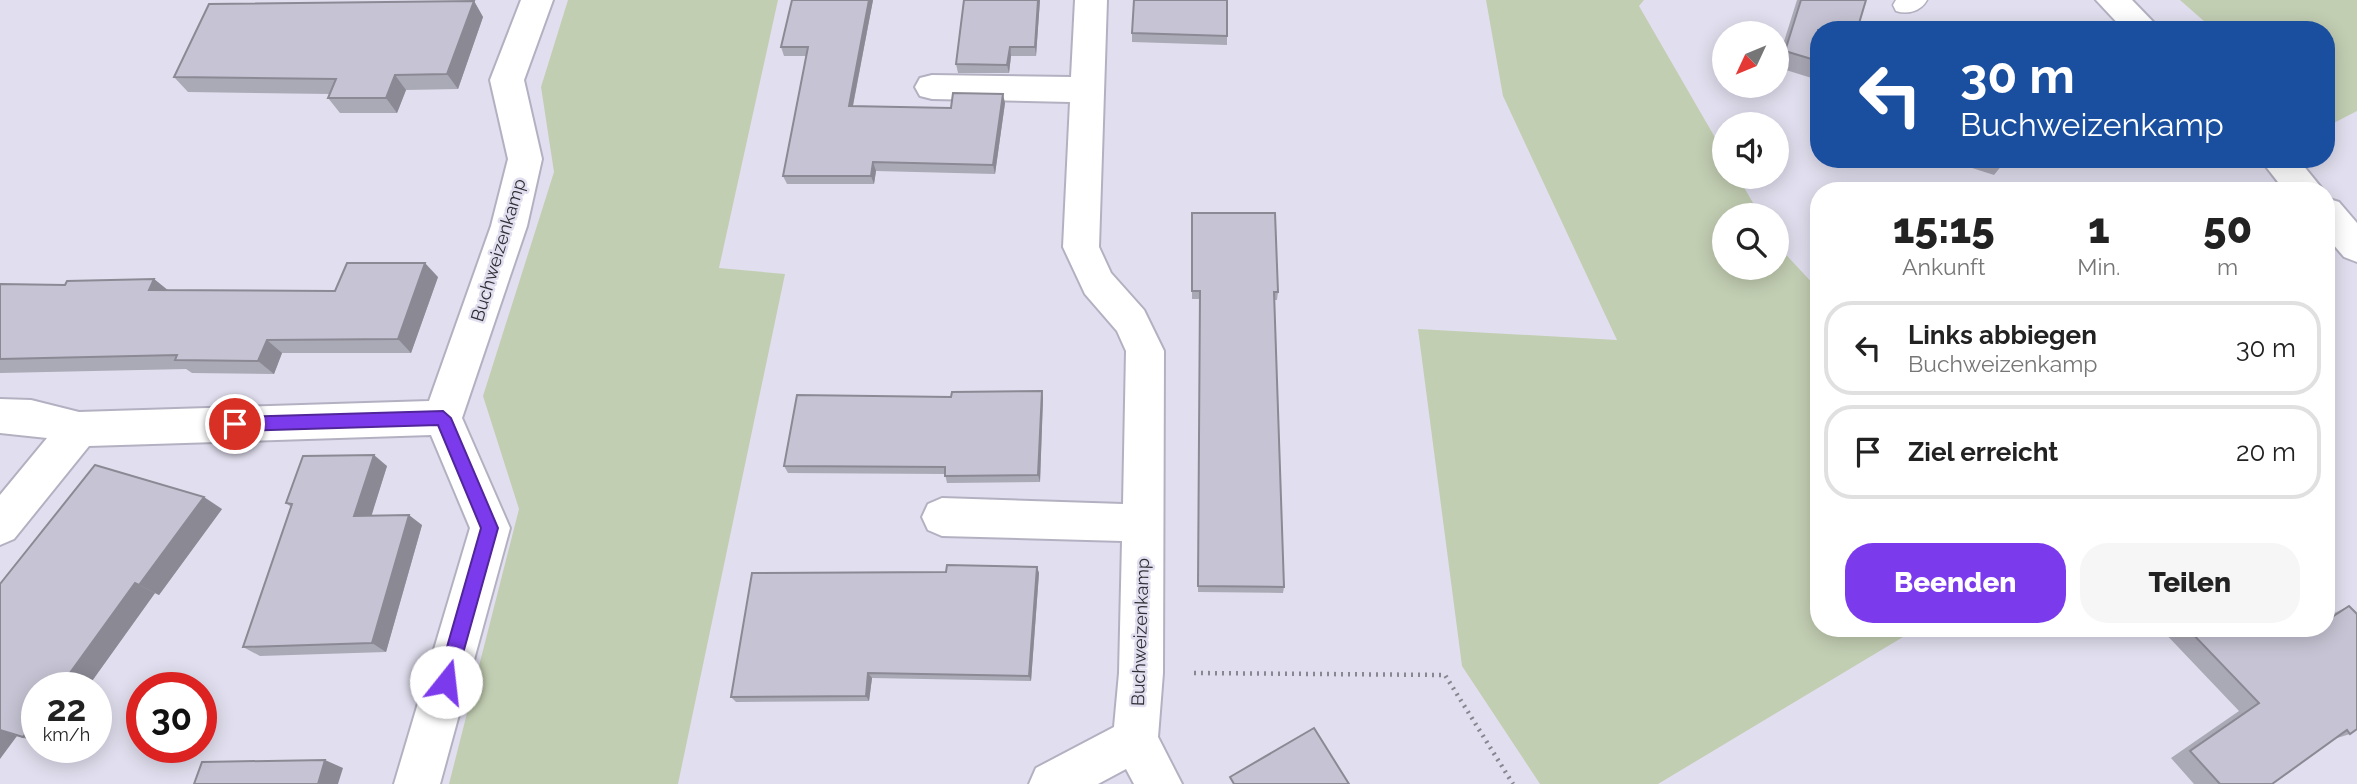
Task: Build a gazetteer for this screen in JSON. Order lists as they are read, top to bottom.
{
  "streets": {
    "street": ["Buchweizenkamp"]
  },
  "north": "bottom left",
  "page": {
    "turn": ["30 m", "Buchweizenkamp"],
    "eta": [
      "15:15",
      "Ankunft",
      "1",
      "Min.",
      "50",
      "m"
    ],
    "list": [
      {
        "name": "Links abbiegen",
        "note": "Buchweizenkamp",
        "value": "30 m"
      },
      {
        "name": "Ziel erreicht",
        "value": "20 m"
      }
    ],
    "buttons": ["Beenden", "Teilen"],
    "speed": "22 km/h",
    "limit": "30"
  }
}
